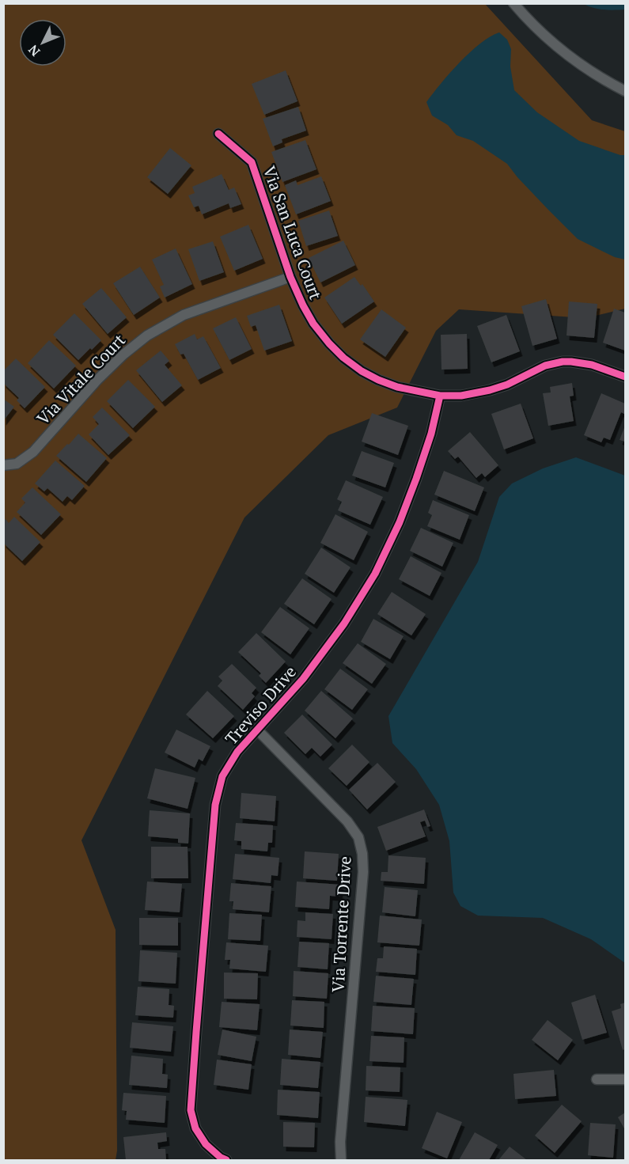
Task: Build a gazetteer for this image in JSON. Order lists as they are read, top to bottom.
{
  "streets": {
    "street": [
      "Via San Luca Court",
      "Via Vitale Court",
      "Treviso Drive",
      "Via Torrente Drive"
    ]
  },
  "crossings": [
    ["Via San Luca Court", "Via Vitale Court"],
    ["Via San Luca Court", "Treviso Drive"],
    ["Treviso Drive", "Via Torrente Drive"]
  ],
  "north": "bottom left"
}
